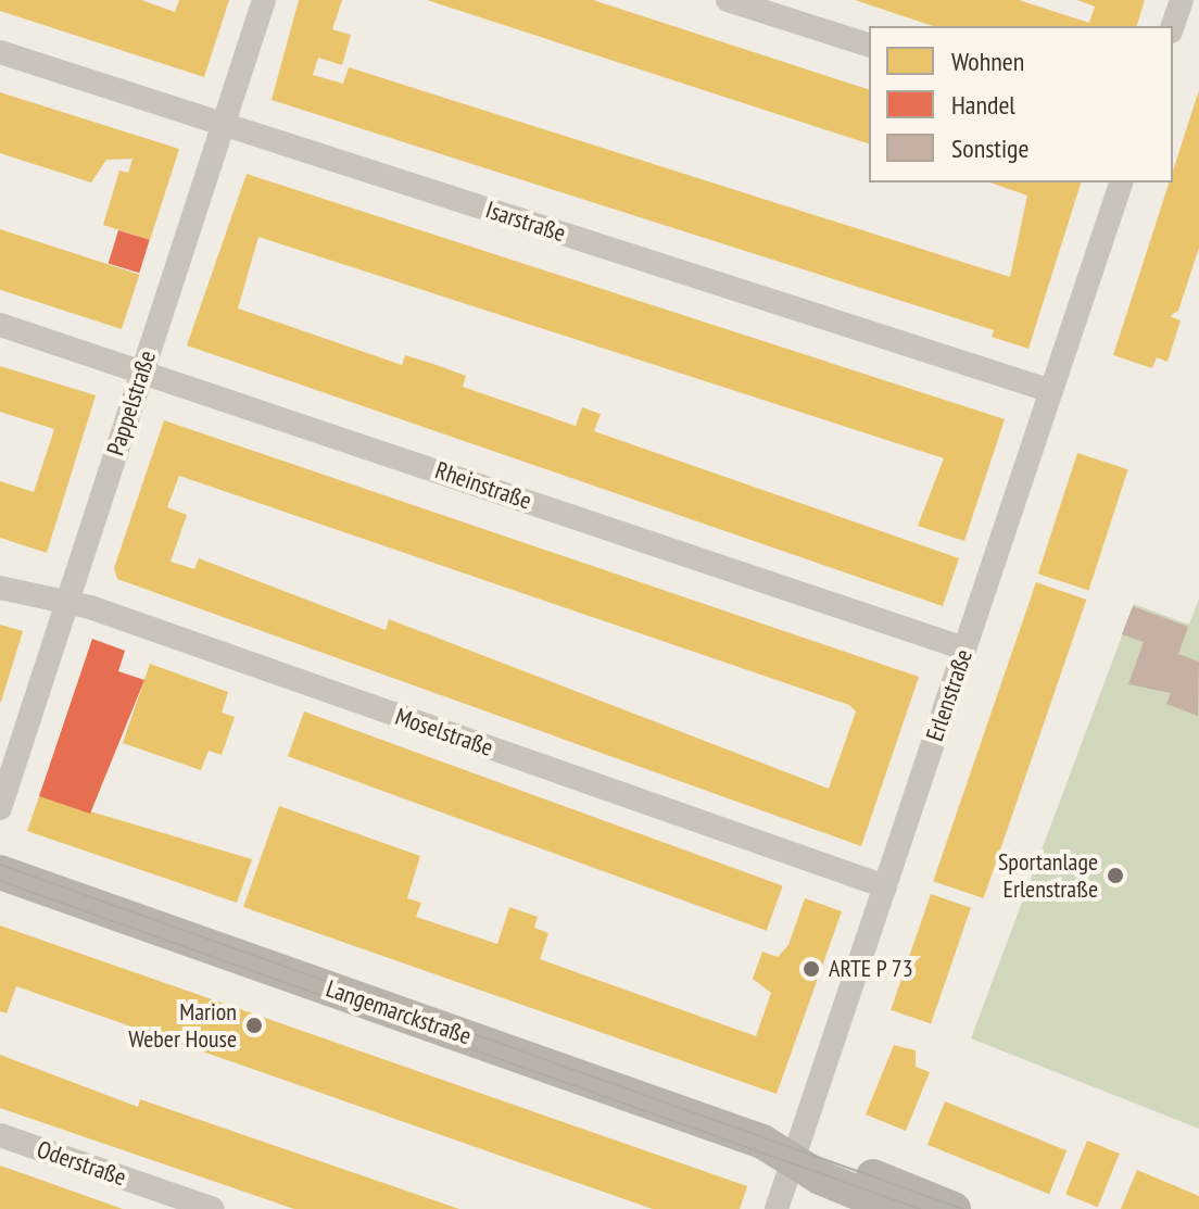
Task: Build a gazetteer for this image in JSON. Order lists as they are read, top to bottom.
{
  "streets": {
    "main road": ["Langemarckstraße"],
    "street": [
      "Isarstraße",
      "Pappelstraße",
      "Rheinstraße",
      "Erlenstraße",
      "Moselstraße",
      "Oderstraße"
    ]
  },
  "crossings": [
    ["Isarstraße", "Pappelstraße"],
    ["Isarstraße", "Erlenstraße"],
    ["Pappelstraße", "Rheinstraße"],
    ["Pappelstraße", "Moselstraße"],
    ["Rheinstraße", "Erlenstraße"],
    ["Erlenstraße", "Moselstraße"],
    ["Erlenstraße", "Langemarckstraße"]
  ],
  "places": ["Sportanlage Erlenstraße", "ARTE P 73", "Marion Weber House"],
  "legend": ["Wohnen", "Handel", "Sonstige"]
}
